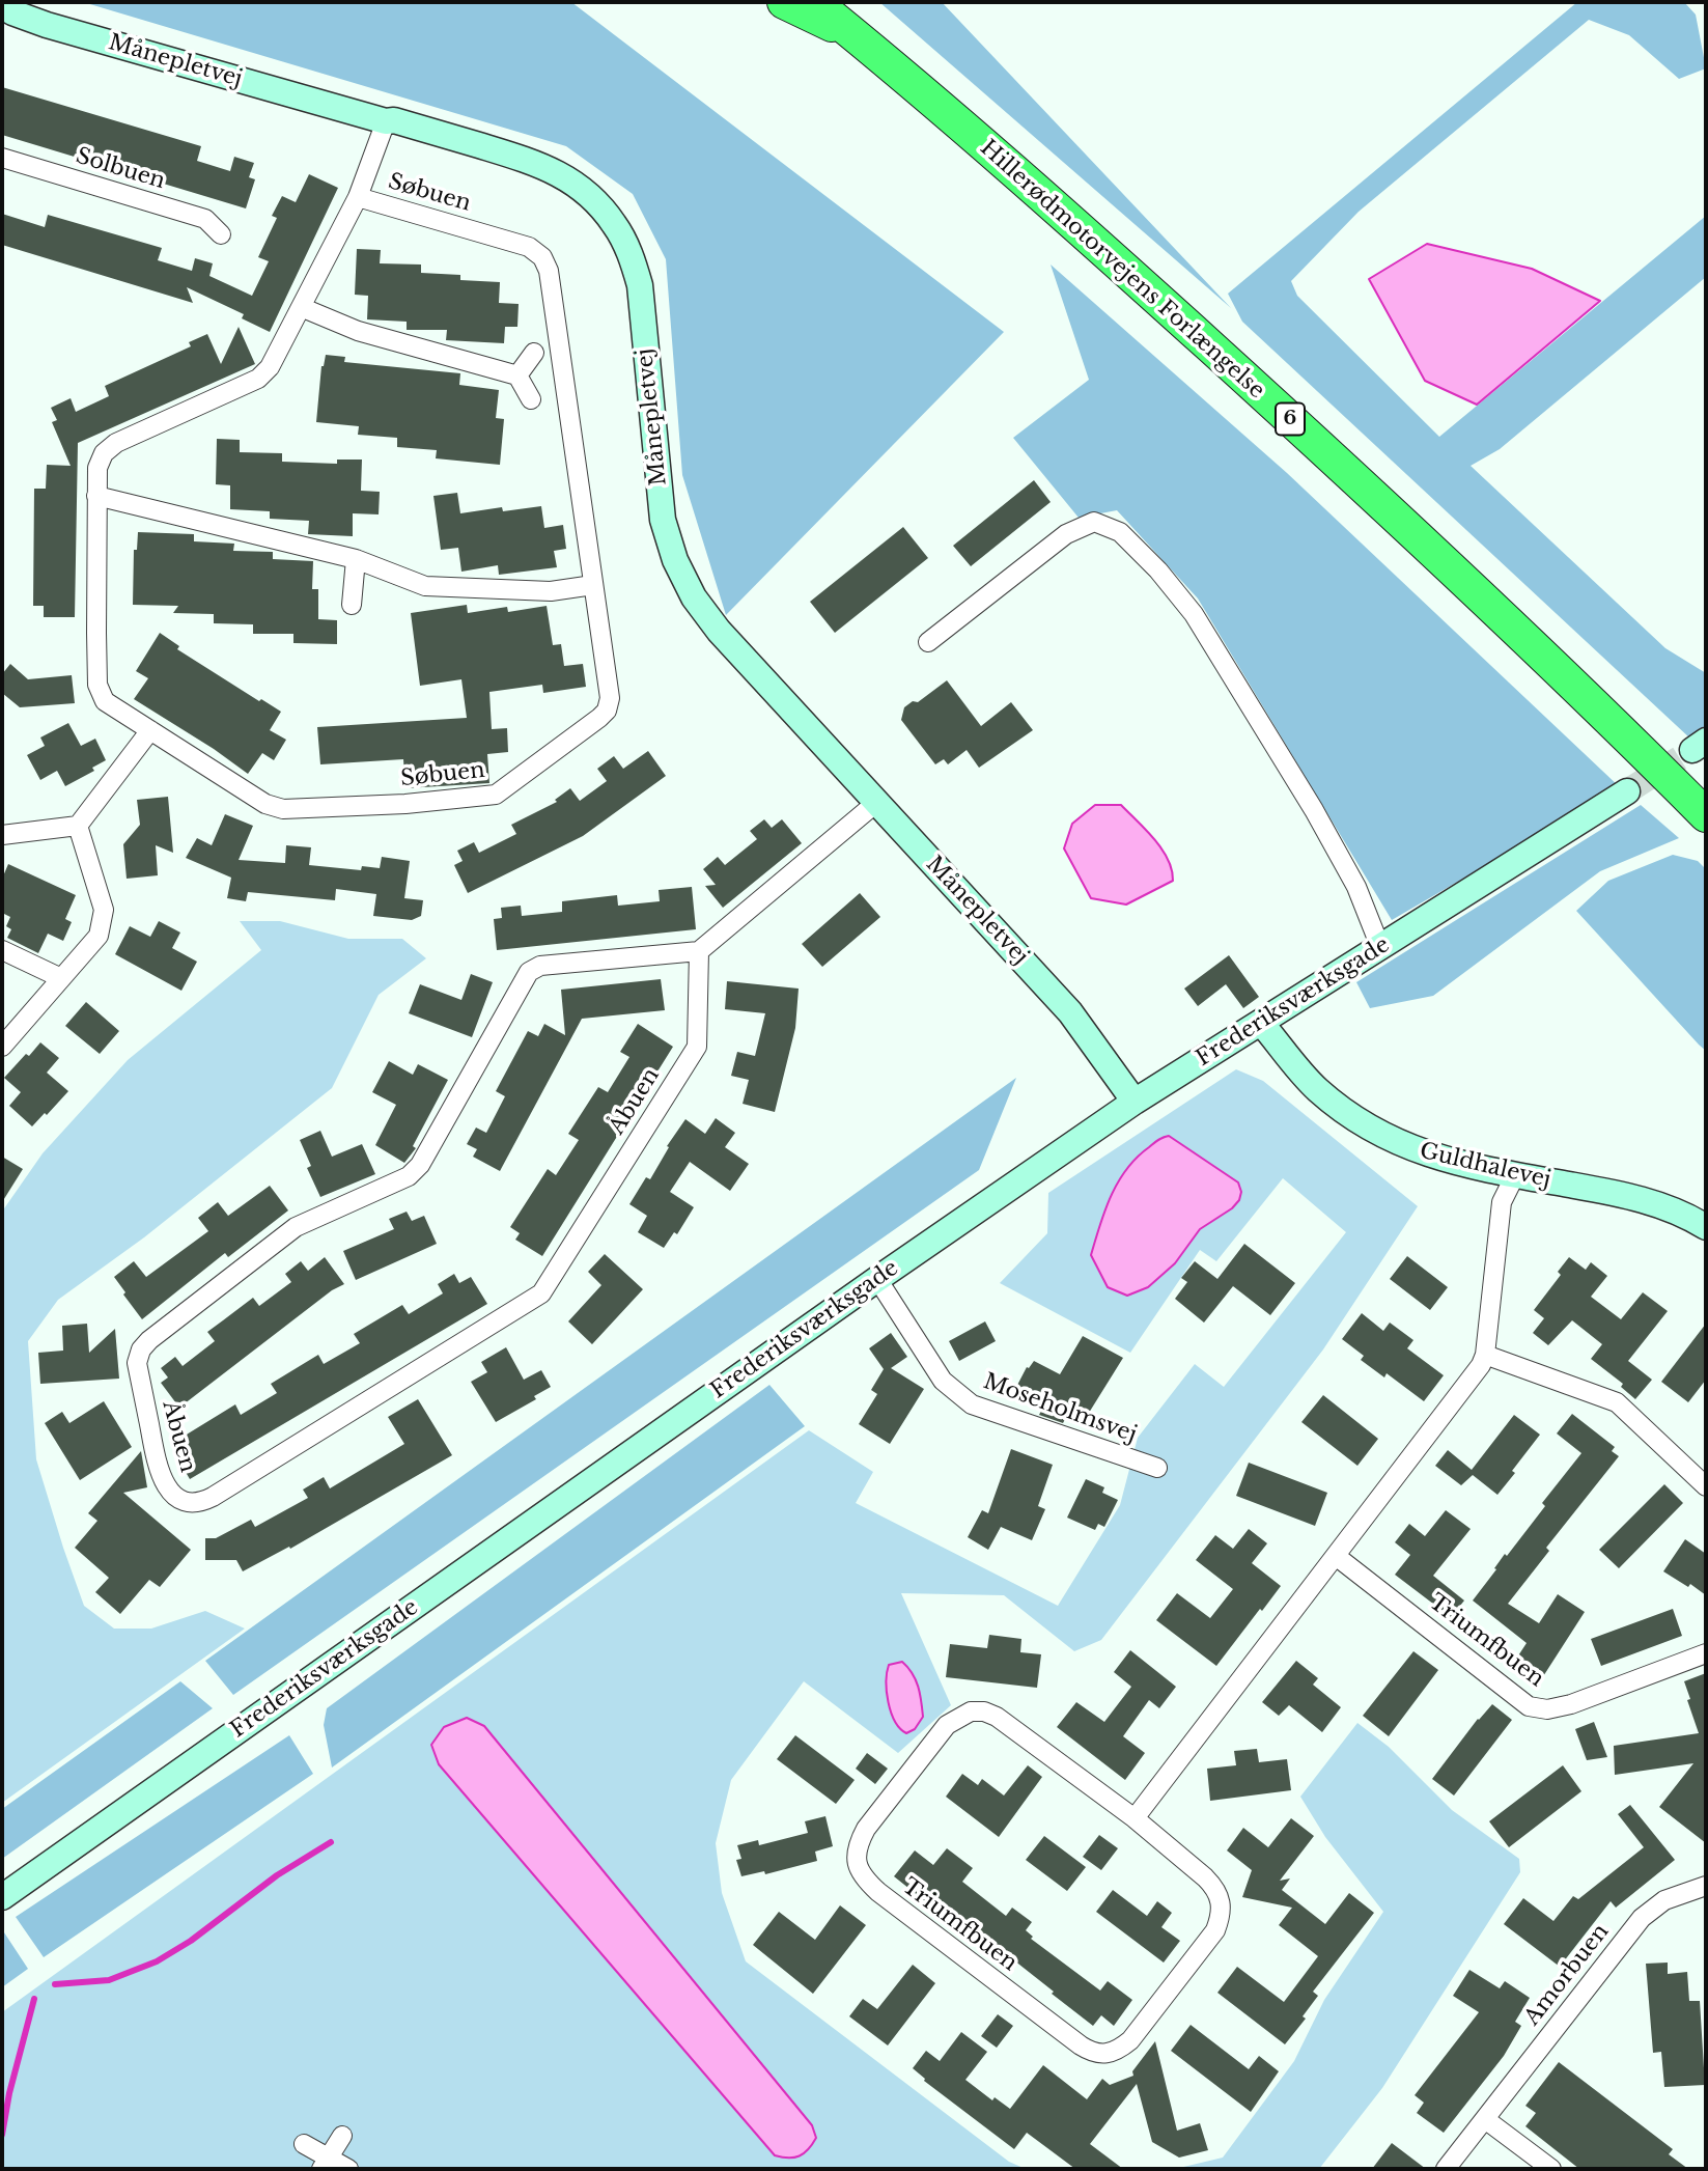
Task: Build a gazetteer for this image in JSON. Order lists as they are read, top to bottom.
{
  "streets": {
    "highway": ["Hillerødmotorvejens Forlængelse", "6"],
    "street": [
      "Månepletvej",
      "Solbuen",
      "Søbuen",
      "Frederiksværksgade",
      "Åbuen",
      "Guldhalevej",
      "Moseholmsvej",
      "Triumfbuen",
      "Amorbuen"
    ]
  },
  "crossings": [
    ["Månepletvej", "Søbuen"],
    ["Månepletvej", "Frederiksværksgade"],
    ["Frederiksværksgade", "Guldhalevej"],
    ["Frederiksværksgade", "Moseholmsvej"]
  ]
}
